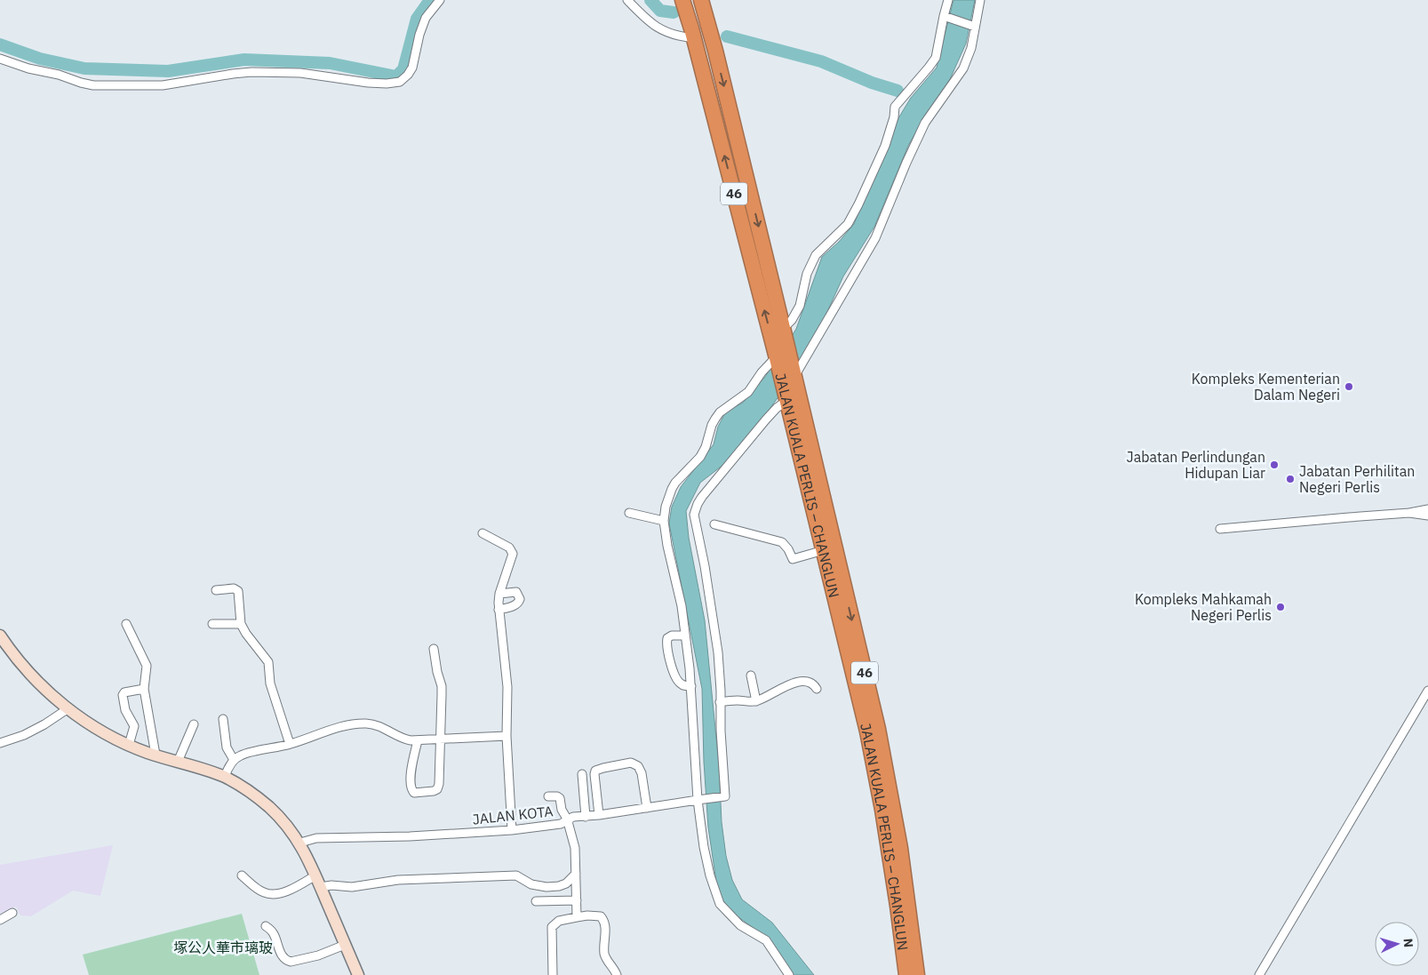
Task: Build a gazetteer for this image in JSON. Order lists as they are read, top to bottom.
{
  "streets": {
    "highway": ["46", "JALAN KUALA PERLIS – CHANGLUN"],
    "street": ["JALAN KOTA"]
  },
  "parks": ["塚公人華市璃玻"],
  "places": [
    "Kompleks Kementerian Dalam Negeri",
    "Jabatan Perlindungan Hidupan Liar",
    "Jabatan Perhilitan Negeri Perlis",
    "Kompleks Mahkamah Negeri Perlis"
  ],
  "north": "right"
}
